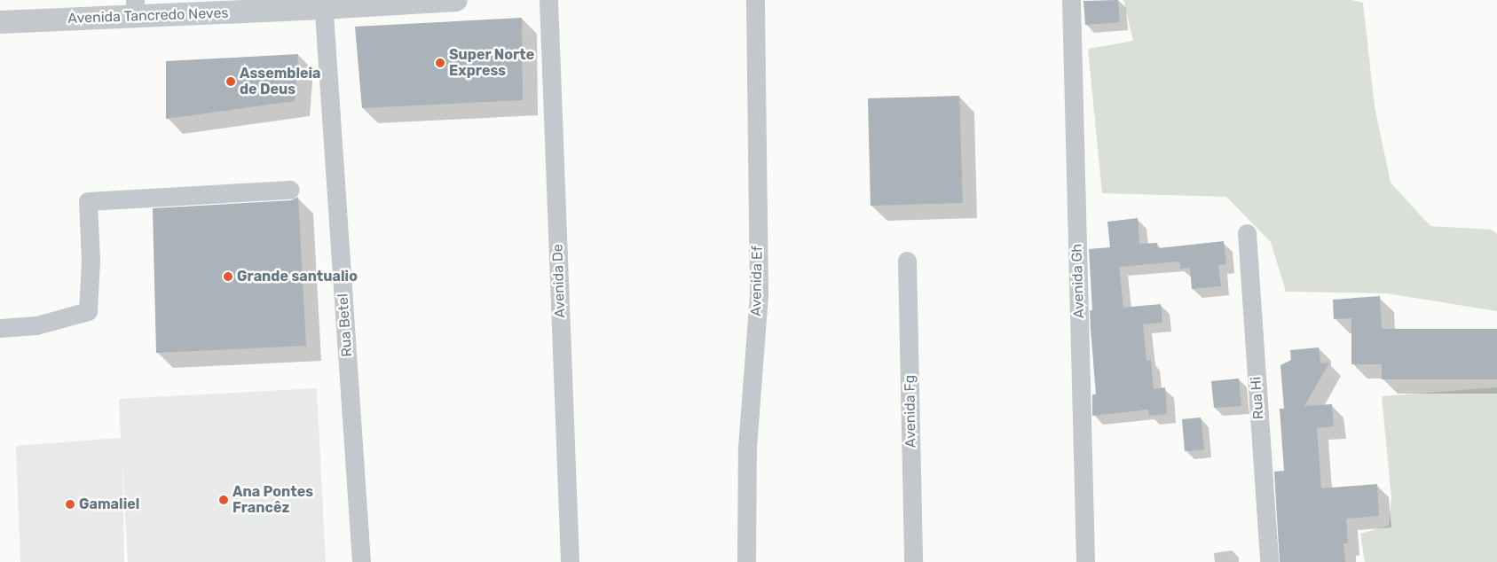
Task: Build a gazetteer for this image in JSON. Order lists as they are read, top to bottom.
{
  "streets": {
    "street": [
      "Avenida Tancredo Neves",
      "Avenida De",
      "Avenida Ef",
      "Avenida Gh",
      "Rua Betel",
      "Rua Hi",
      "Avenida Fg"
    ]
  },
  "crossings": [
    ["Avenida Tancredo Neves", "Rua Betel"]
  ],
  "places": [
    "Super Norte Express",
    "Assembleia de Deus",
    "Grande santualio",
    "Ana Pontes Francêz",
    "Gamaliel"
  ]
}
